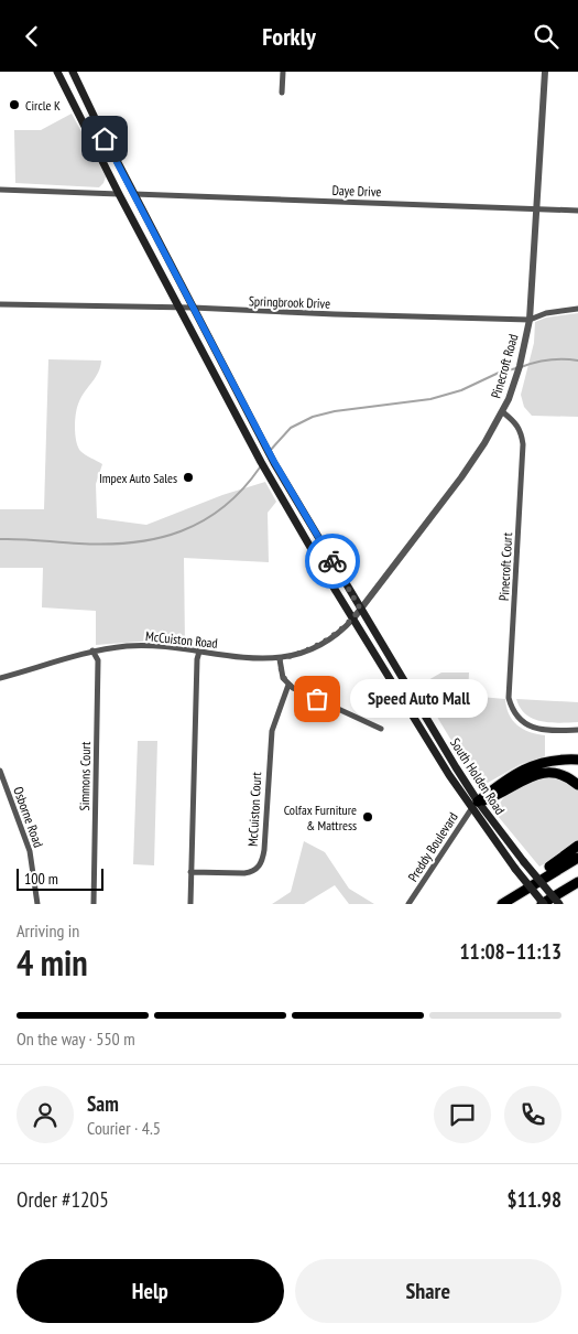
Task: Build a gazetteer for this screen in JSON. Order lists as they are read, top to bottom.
{
  "streets": {
    "main road": ["South Holden Road"],
    "street": [
      "Daye Drive",
      "Springbrook Drive",
      "Pinecroft Road",
      "Pinecroft Court",
      "McCuiston Road",
      "Simmons Court",
      "McCuiston Court",
      "Osborne Road",
      "Preddy Boulevard"
    ]
  },
  "crossings": [
    ["Daye Drive", "Pinecroft Road"],
    ["Daye Drive", "South Holden Road"],
    ["Springbrook Drive", "Pinecroft Road"],
    ["Springbrook Drive", "South Holden Road"],
    ["Pinecroft Road", "Pinecroft Court"],
    ["Pinecroft Road", "McCuiston Road"],
    ["Pinecroft Road", "South Holden Road"],
    ["McCuiston Road", "Simmons Court"],
    ["McCuiston Road", "South Holden Road"],
    ["South Holden Road", "Preddy Boulevard"]
  ],
  "places": [
    "Circle K",
    "Impex Auto Sales",
    "Speed Auto Mall",
    "Colfax Furniture & Mattress"
  ],
  "scale_bar": "100 m",
  "page": {
    "header": "Forkly",
    "bubble": "Speed Auto Mall",
    "scale": "100 m",
    "heading": ["4 min", "Arriving in", "11:08–11:13"],
    "panel": [
      "Sam",
      "Courier · 4.5",
      "Order #1205",
      "$11.98"
    ],
    "bar": "On the way · 550 m",
    "buttons": ["Help", "Share"]
  }
}
